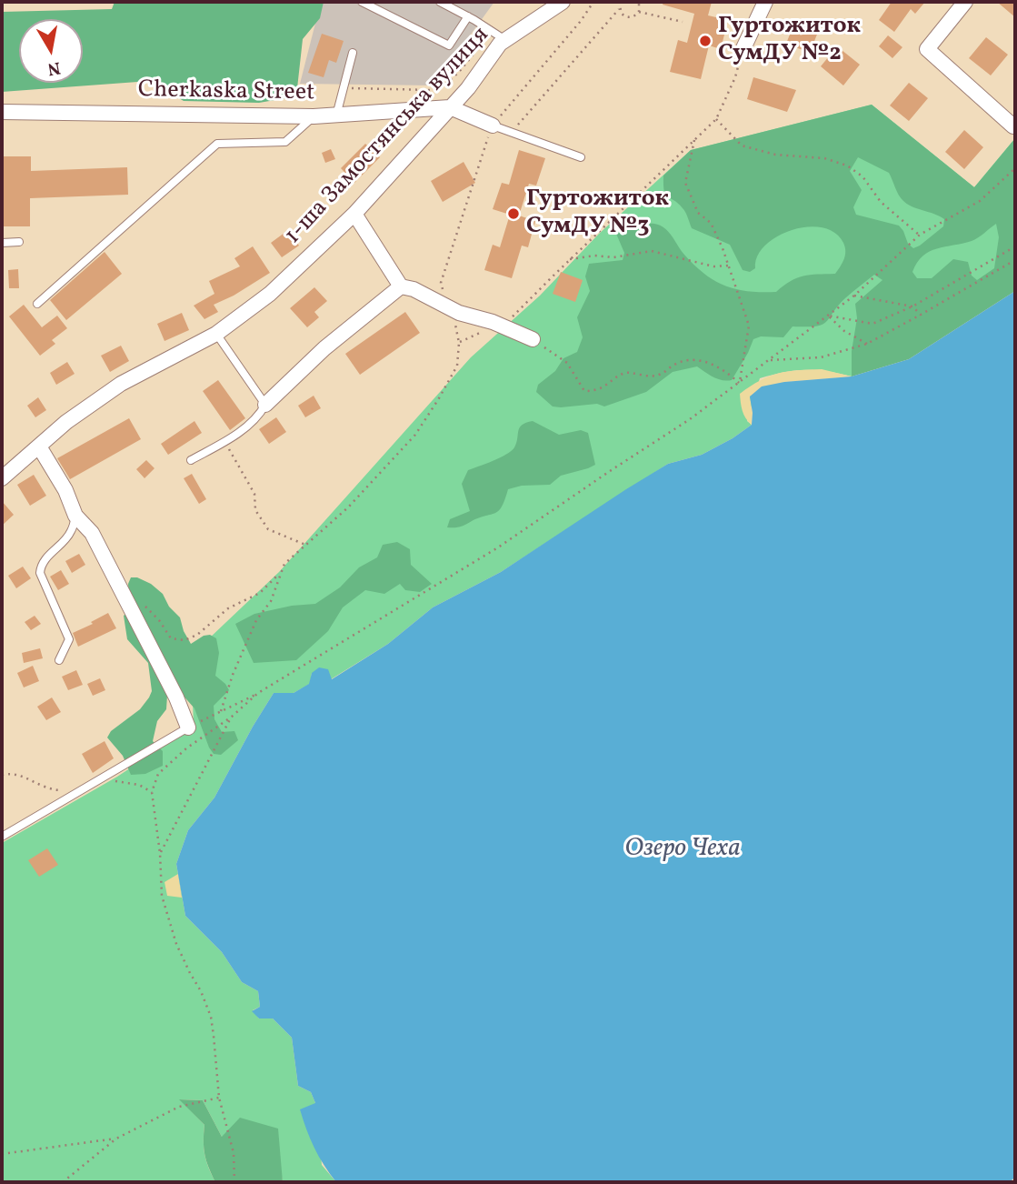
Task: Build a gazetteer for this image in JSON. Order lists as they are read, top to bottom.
{
  "streets": {
    "street": ["Cherkaska Street", "1-ша Замостянська вулиця"]
  },
  "crossings": [
    ["Cherkaska Street", "1-ша Замостянська вулиця"]
  ],
  "water": ["Озеро Чеха"],
  "places": ["Гуртожиток СумДУ №2", "Гуртожиток СумДУ №3"],
  "north": "bottom"
}
